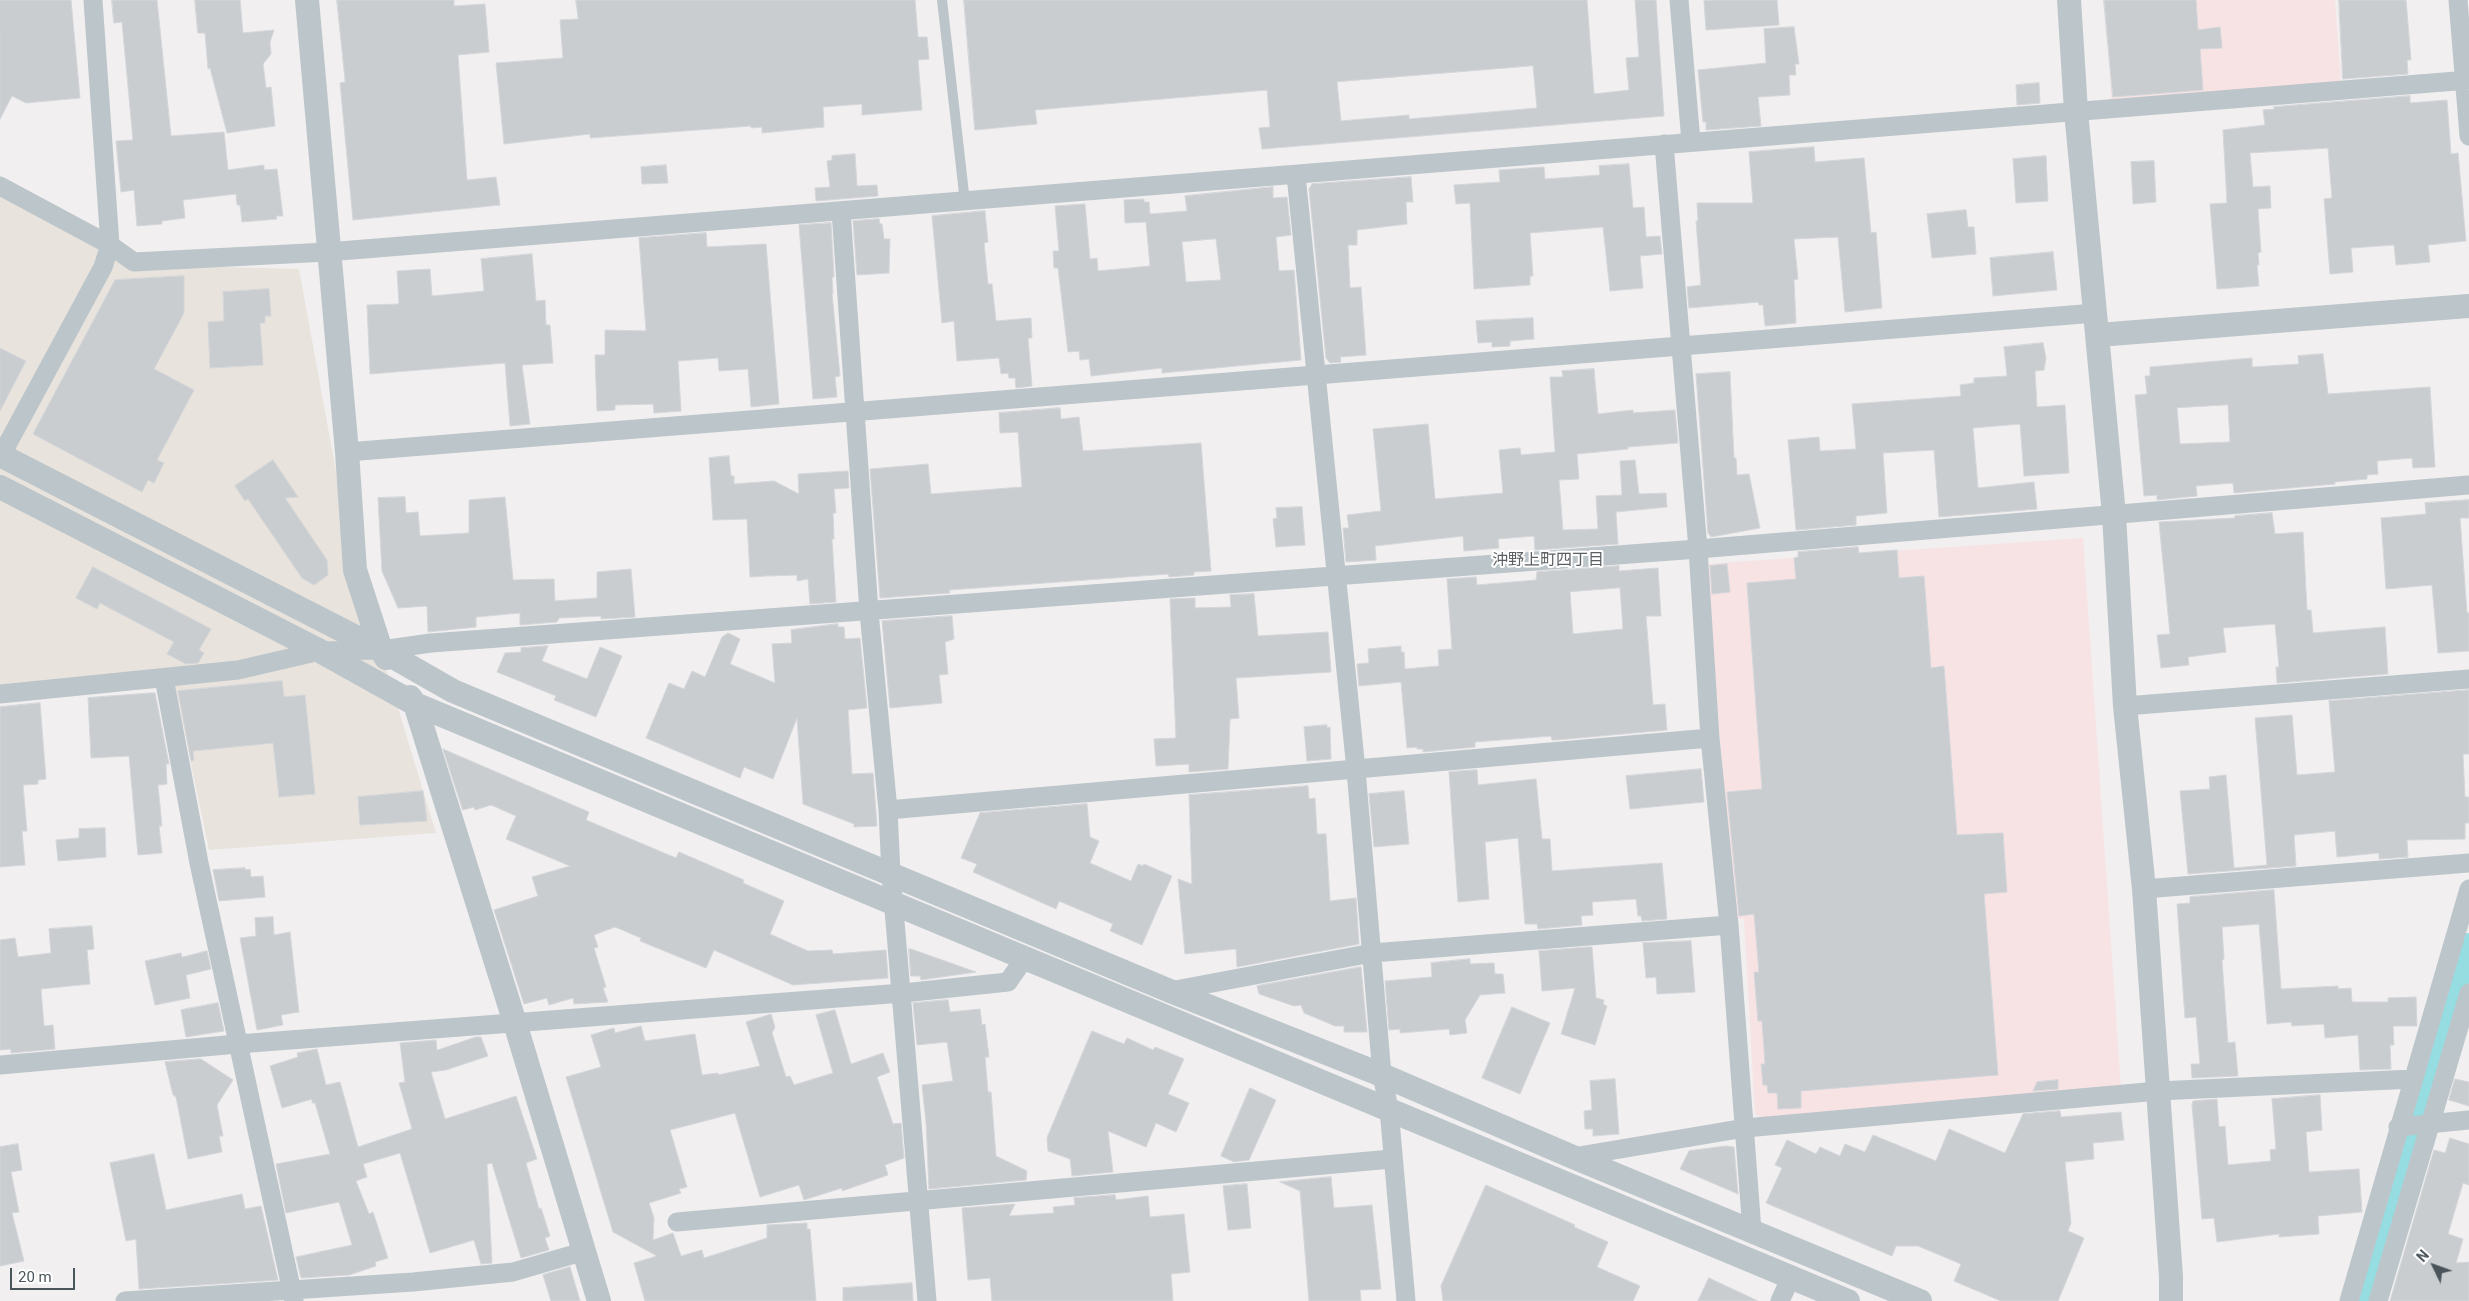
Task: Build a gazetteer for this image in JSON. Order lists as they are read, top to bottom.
{
  "districts": ["沖野上町四丁目"],
  "scale_bar": "20 m",
  "north": "top left"
}
